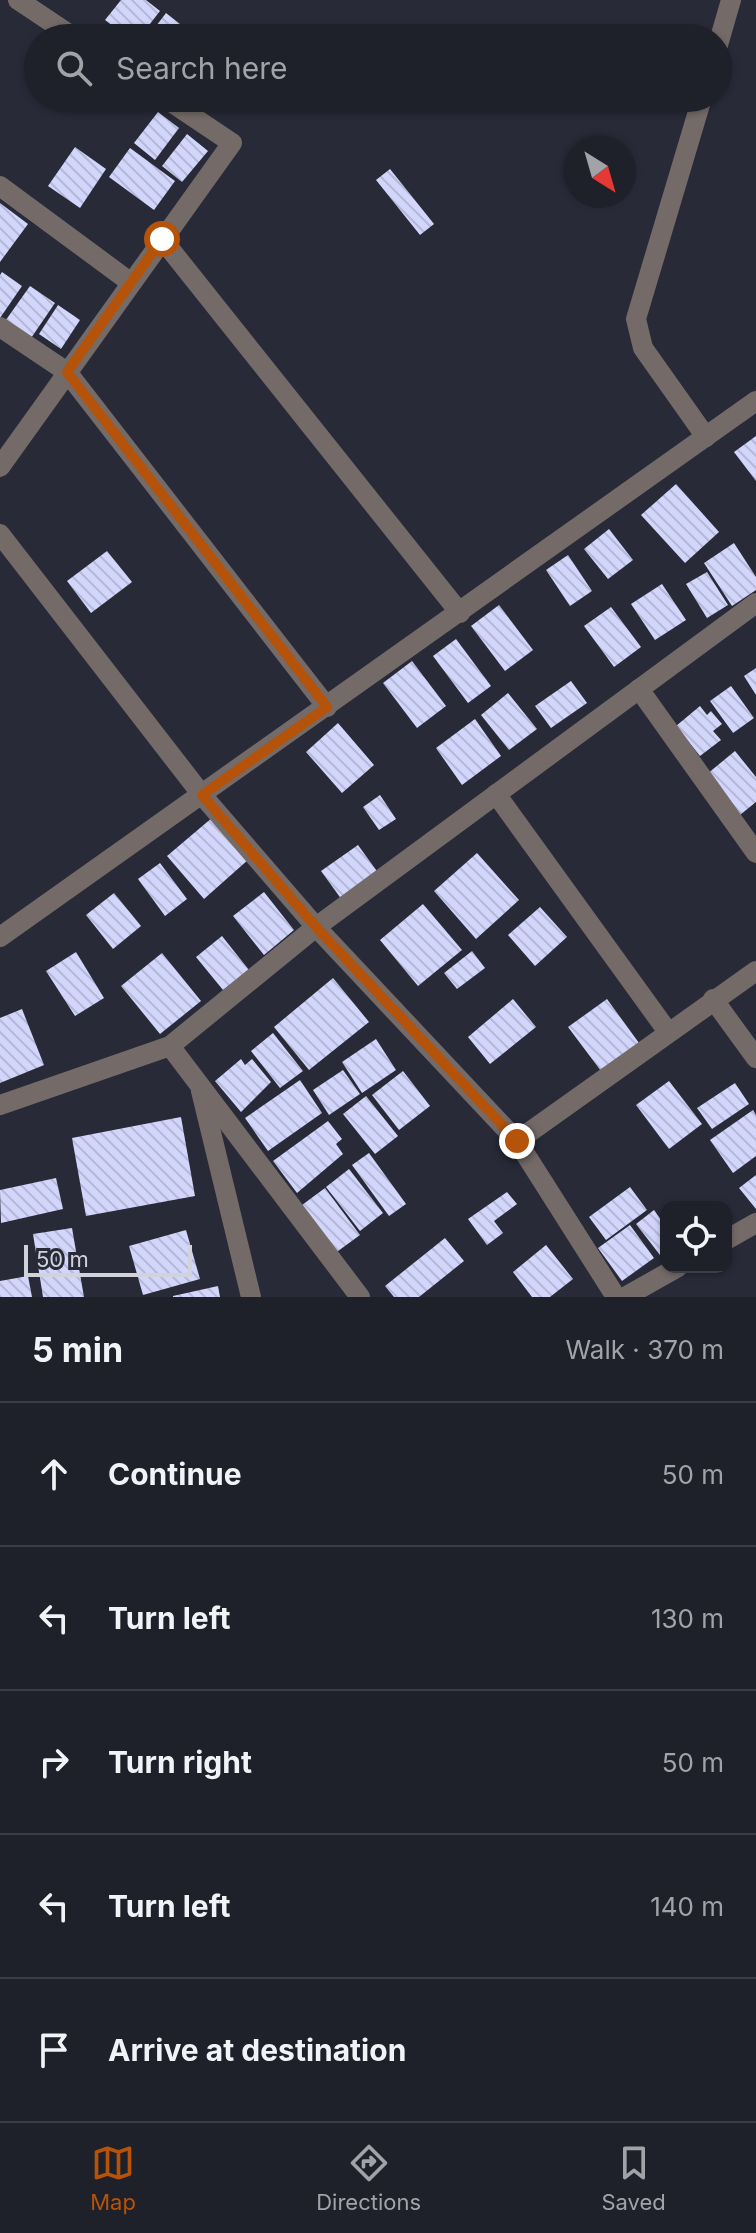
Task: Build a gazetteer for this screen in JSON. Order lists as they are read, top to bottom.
{
  "scale_bar": "50 m",
  "north": "bottom right",
  "page": {
    "search": "Search here",
    "scale": "50 m",
    "heading": ["5 min", "Walk · 370 m"],
    "list": [
      ["Continue", "50 m"],
      ["Turn left", "130 m"],
      ["Turn right", "50 m"],
      ["Turn left", "140 m"],
      "Arrive at destination"
    ],
    "nav": ["Map", "Directions", "Saved"]
  }
}
